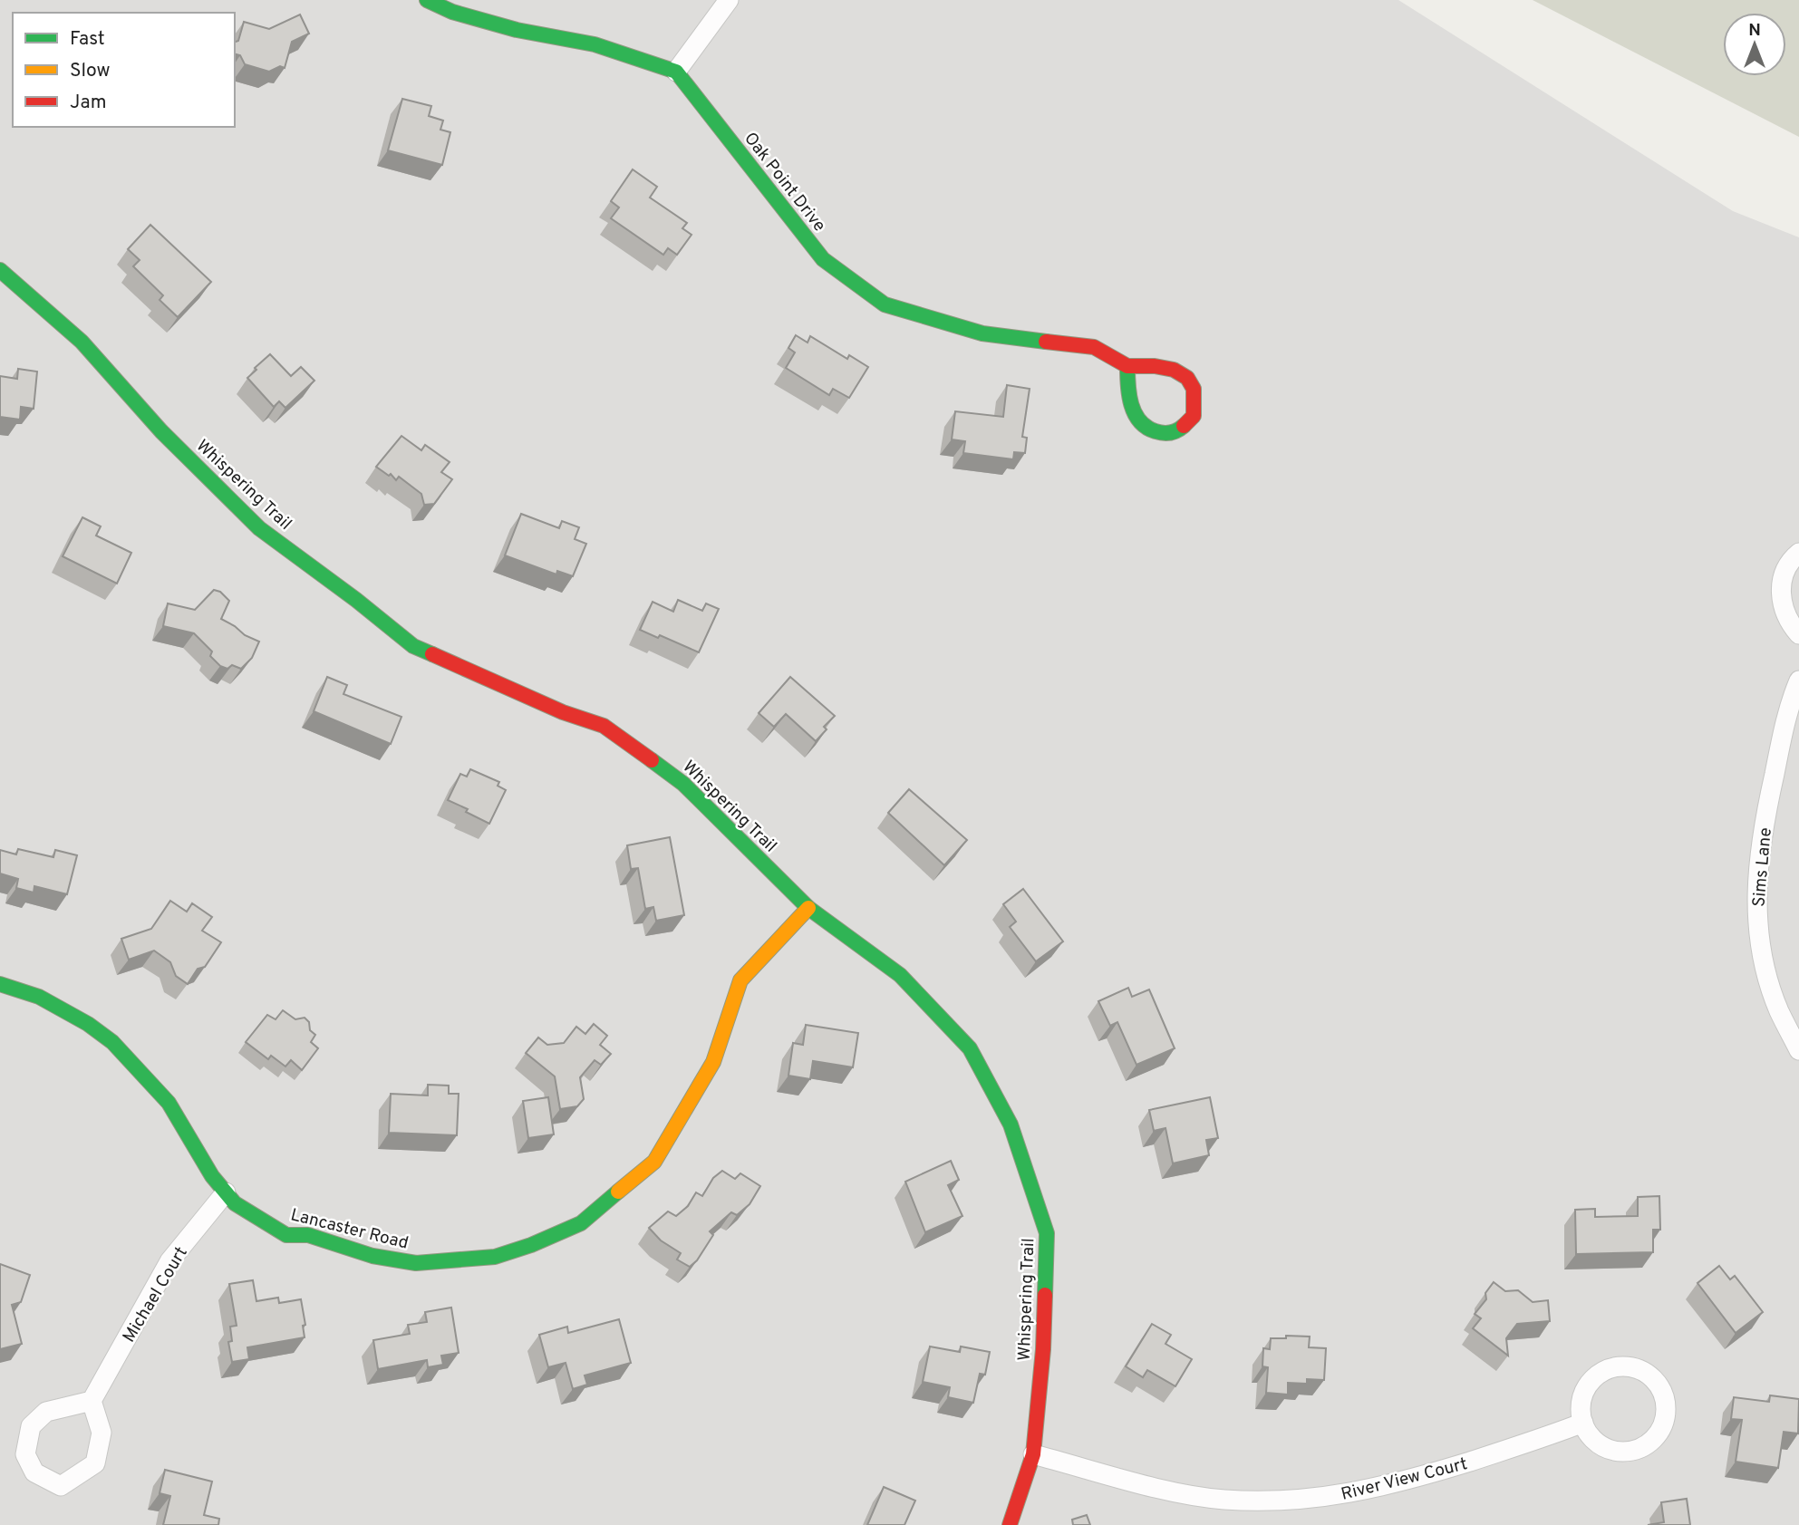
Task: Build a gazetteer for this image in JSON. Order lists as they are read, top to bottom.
{
  "streets": {
    "street": [
      "Oak Point Drive",
      "Whispering Trail",
      "Sims Lane",
      "Lancaster Road",
      "Michael Court",
      "River View Court"
    ]
  },
  "crossings": [
    ["Whispering Trail", "Lancaster Road"],
    ["Whispering Trail", "River View Court"],
    ["Lancaster Road", "Michael Court"]
  ],
  "legend": ["Fast", "Slow", "Jam"],
  "north": "top"
}
